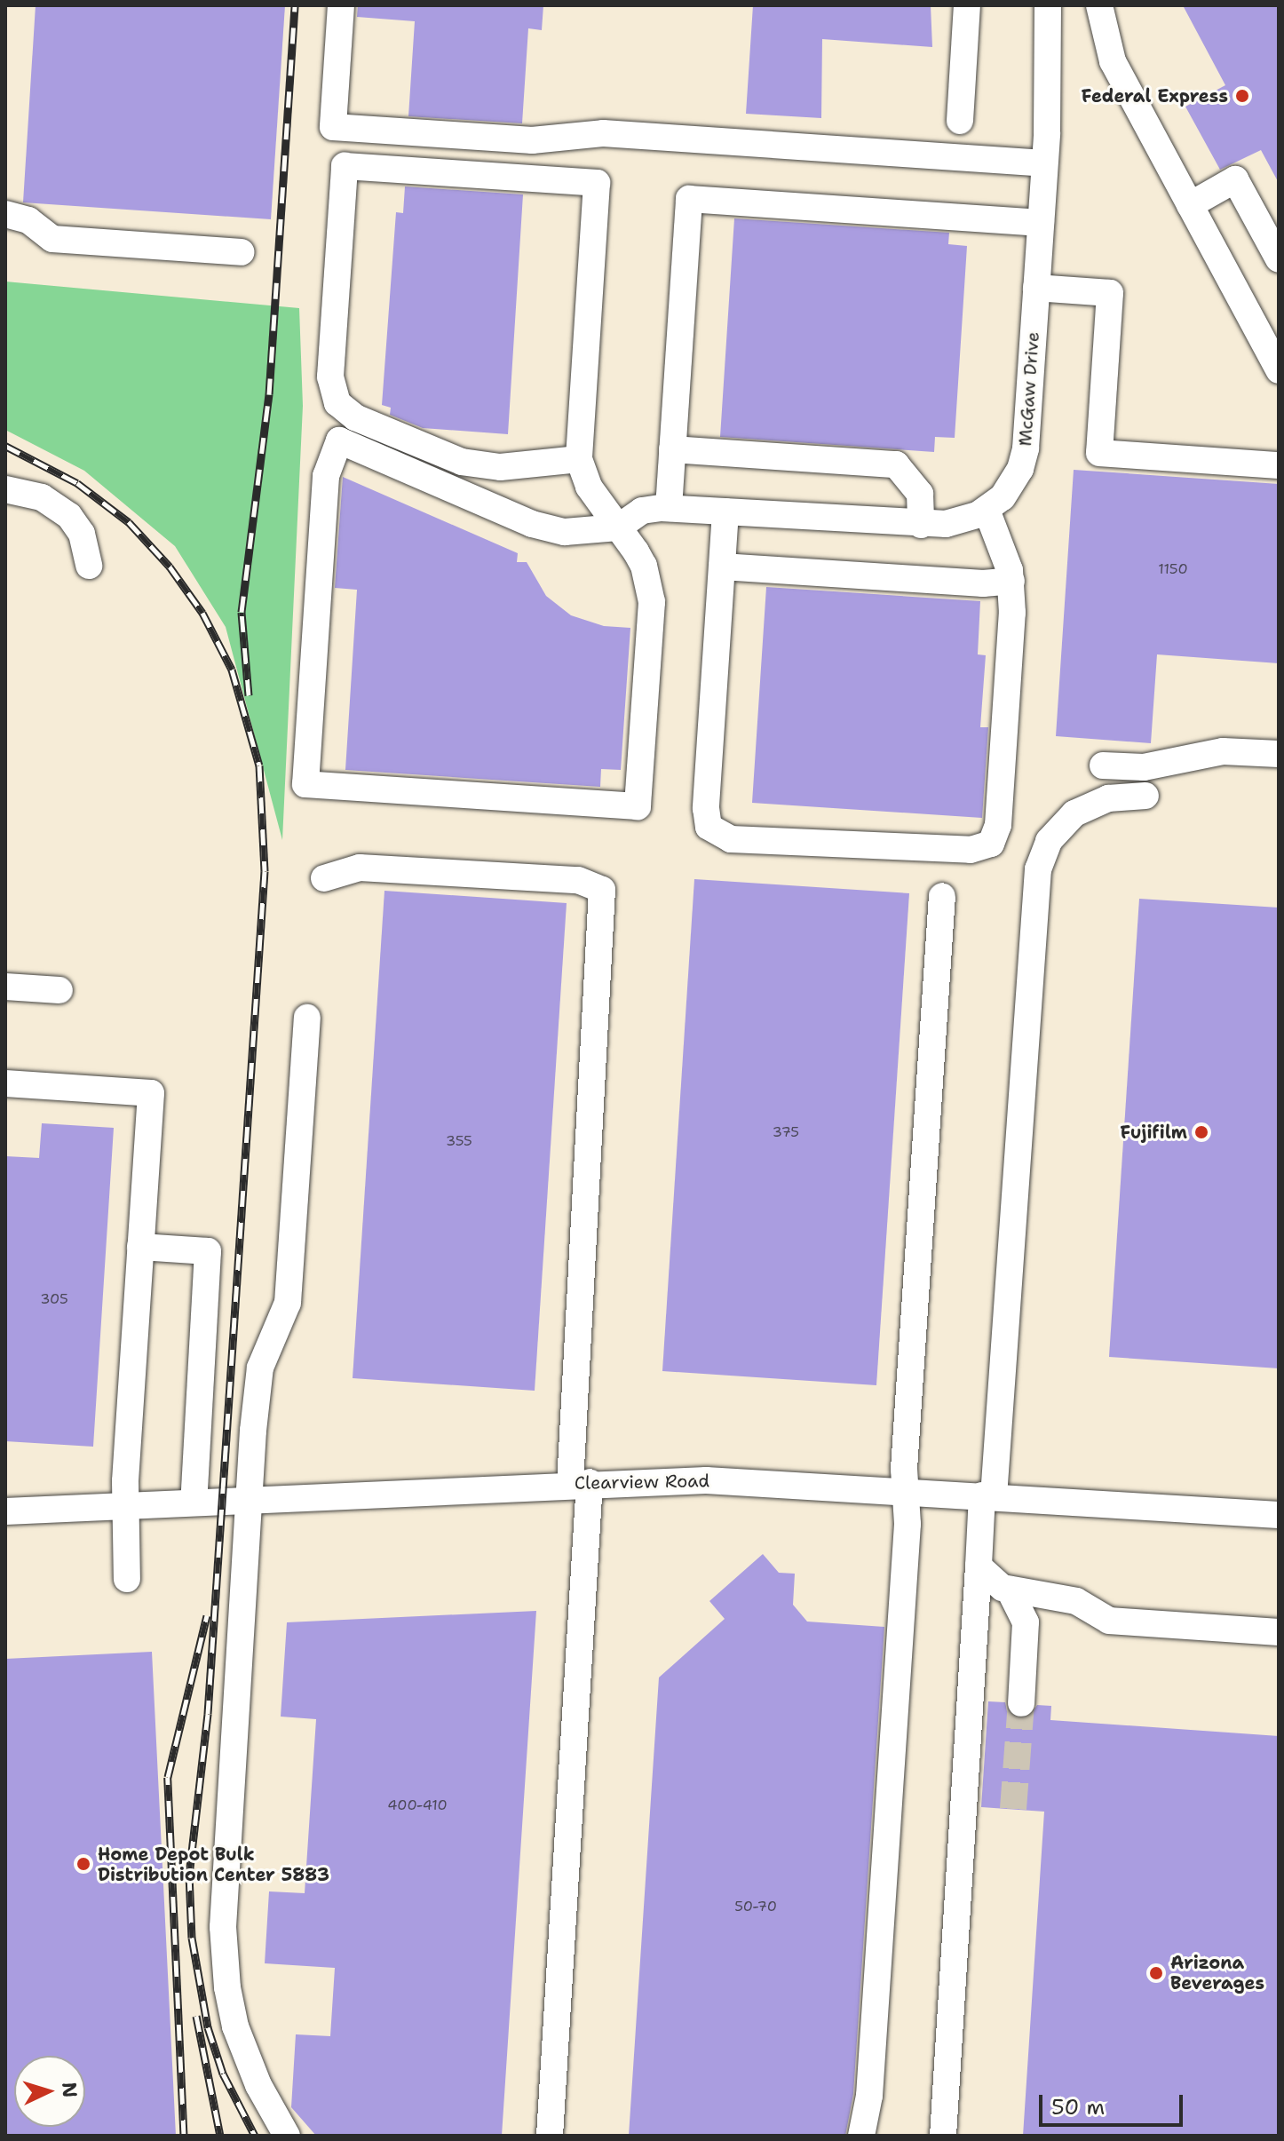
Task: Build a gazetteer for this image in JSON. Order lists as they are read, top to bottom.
{
  "streets": {
    "street": ["McGaw Drive", "Clearview Road"]
  },
  "places": [
    "Federal Express",
    "Fujifilm",
    "Home Depot Bulk Distribution Center 5883",
    "Arizona Beverages"
  ],
  "house_numbers": [
    "1150",
    "375",
    "355",
    "305",
    "400-410",
    "50-70"
  ],
  "scale_bar": "50 m",
  "north": "right"
}
